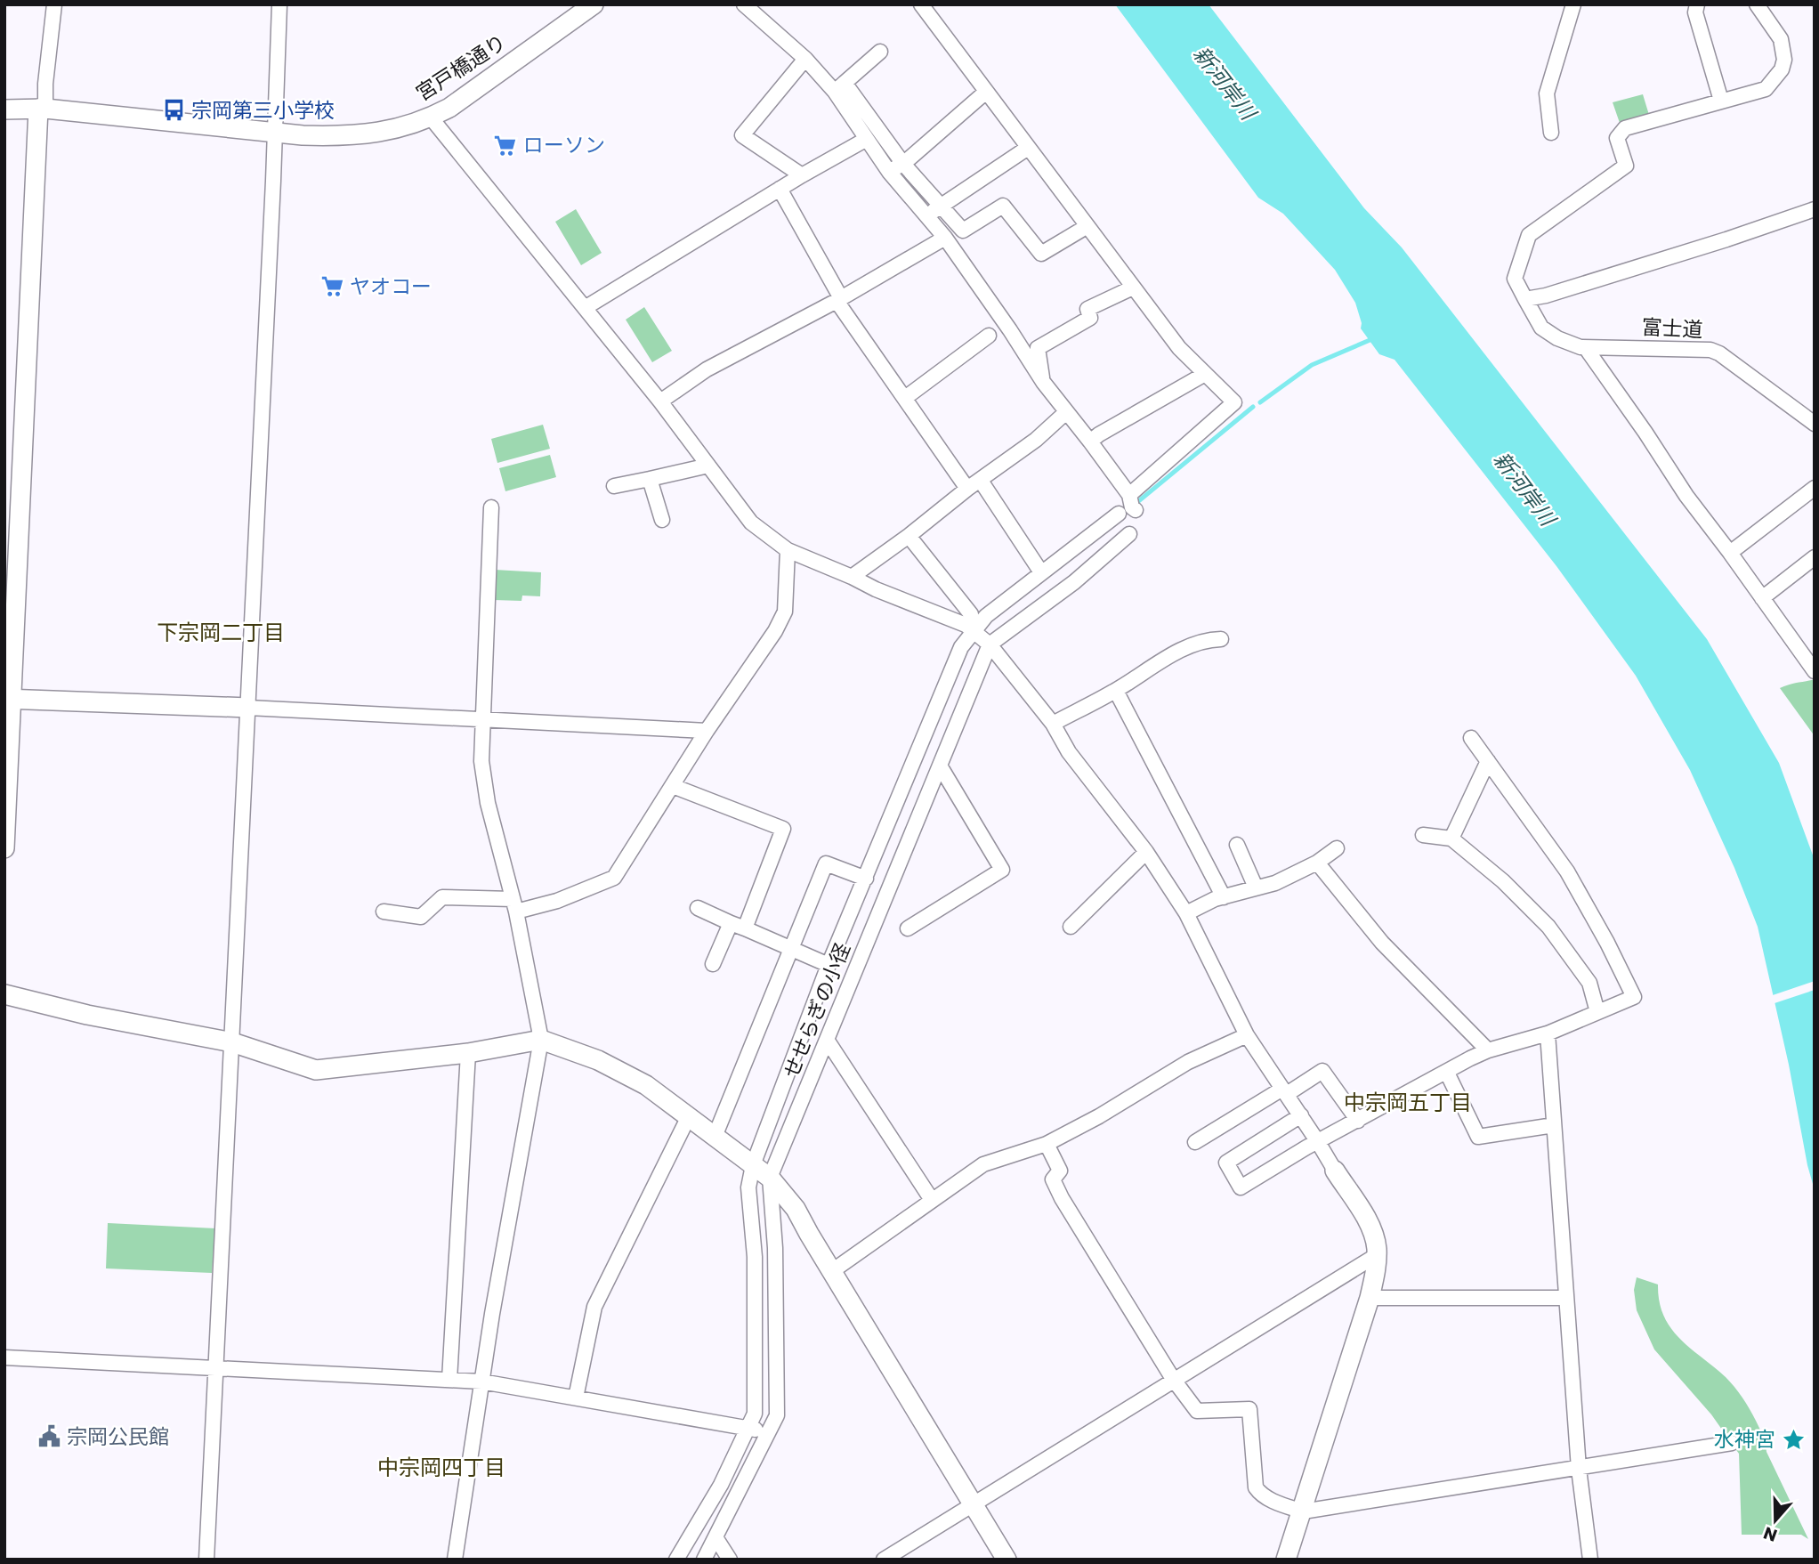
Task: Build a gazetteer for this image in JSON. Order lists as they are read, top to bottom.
{
  "streets": {
    "street": ["宮戸橋通り", "富士道", "せせらぎの小径"]
  },
  "districts": ["下宗岡二丁目", "中宗岡五丁目", "中宗岡四丁目"],
  "water": ["新河岸川"],
  "places": {
    "bus stop": ["宗岡第三小学校"],
    "supermarket": ["ローソン", "ヤオコー"],
    "public building": ["宗岡公民館"],
    "place": ["水神宮"]
  },
  "north": "bottom"
}
